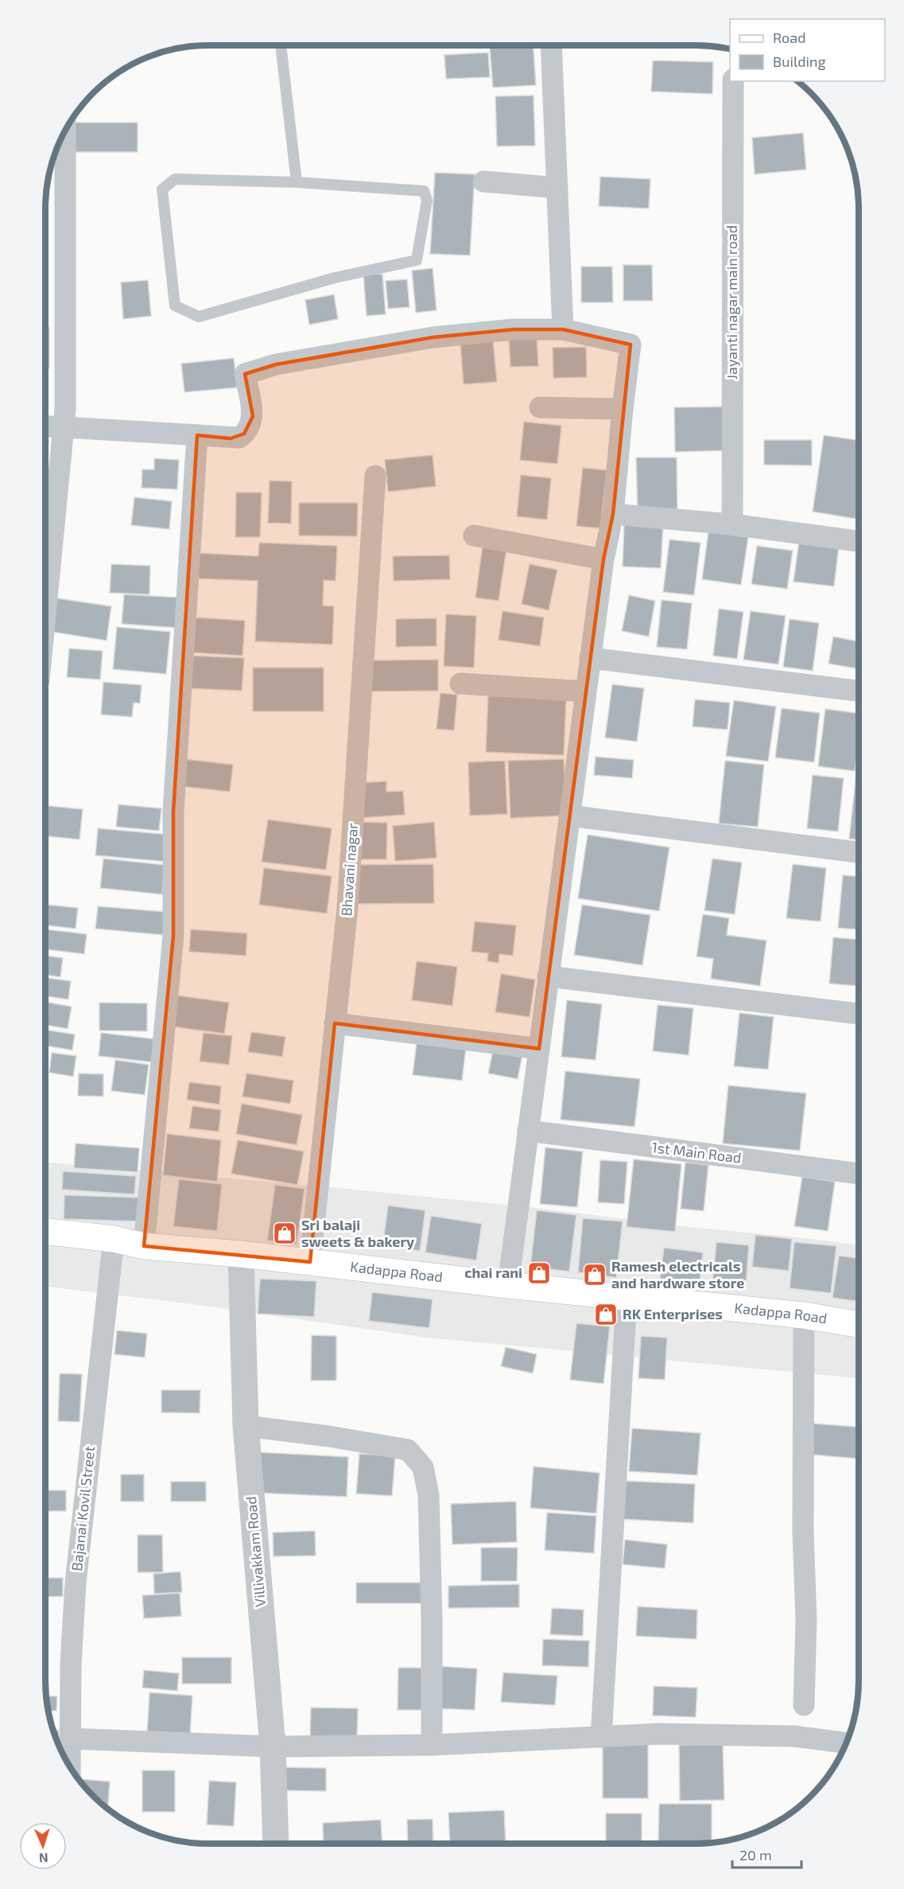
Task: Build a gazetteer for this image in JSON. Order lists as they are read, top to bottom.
{
  "streets": {
    "main road": ["Kadappa Road"],
    "street": [
      "Jayanti nagar main road",
      "Bhavani nagar",
      "1st Main Road",
      "Bajanai Kovil Street",
      "Villivakkam Road"
    ]
  },
  "crossings": [
    ["Bhavani nagar", "Kadappa Road"],
    ["Kadappa Road", "Bajanai Kovil Street"],
    ["Kadappa Road", "Villivakkam Road"]
  ],
  "places": {
    "shop": [
      "Sri balaji sweets & bakery",
      "chai rani",
      "Ramesh electricals and hardware store",
      "RK Enterprises"
    ]
  },
  "legend": ["Road", "Building"],
  "scale_bar": "20 m",
  "north": "bottom"
}
